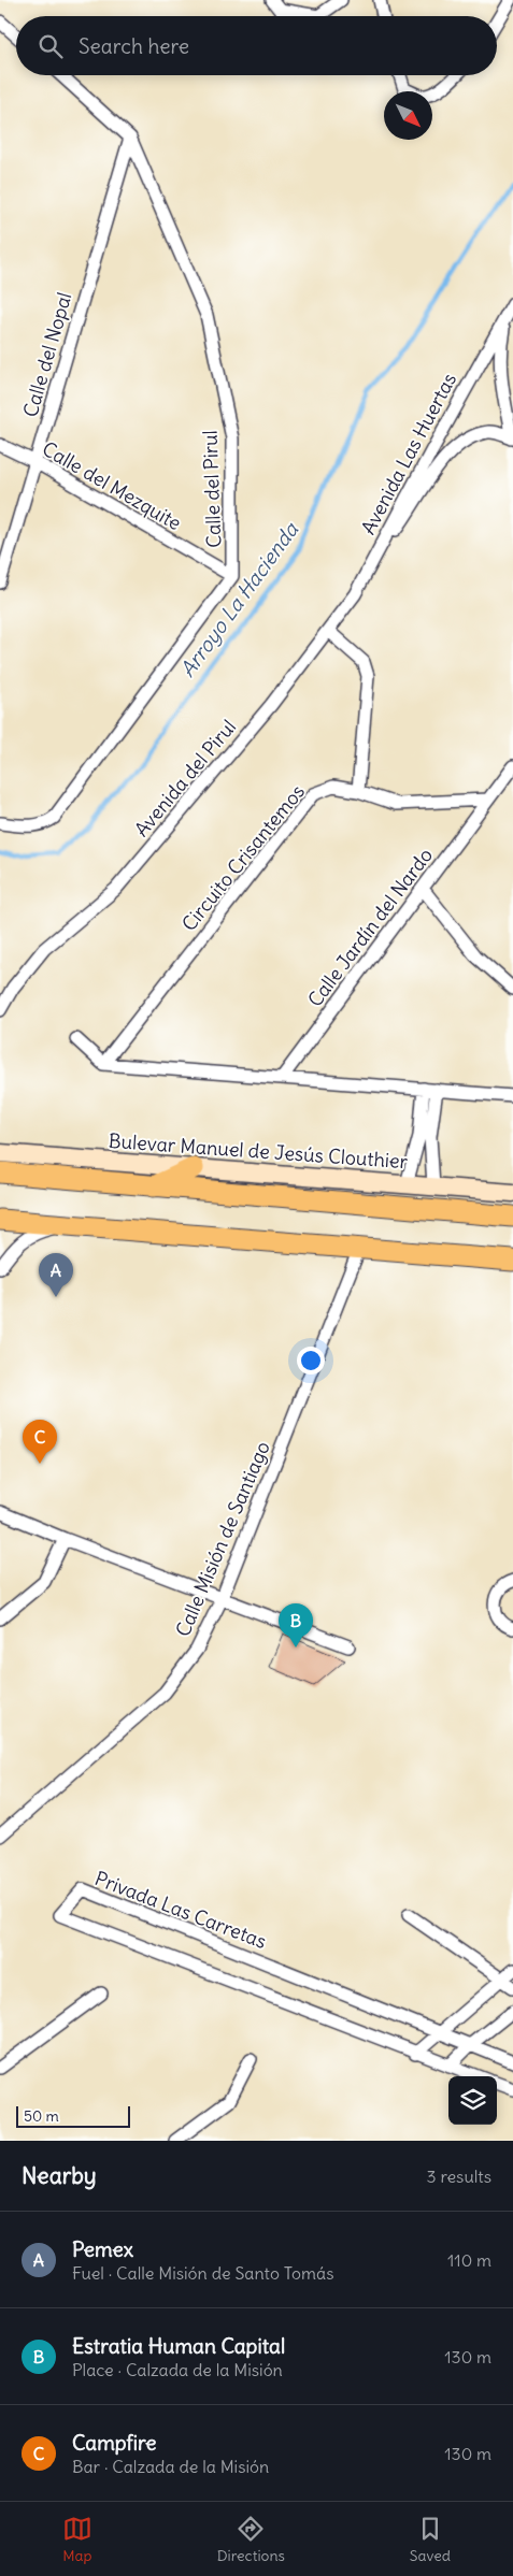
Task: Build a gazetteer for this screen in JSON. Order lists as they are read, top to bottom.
{
  "streets": {
    "street": [
      "Calle del Nopal",
      "Avenida Las Huertas",
      "Calle del Mezquite",
      "Calle del Pirul",
      "Avenida del Pirul",
      "Circuito Crisantemos",
      "Calle Jardín del Nardo",
      "Bulevar Manuel de Jesús Clouthier",
      "Calle Misión de Santiago",
      "Privada Las Carretas"
    ]
  },
  "crossings": [
    ["Calle del Nopal", "Calle del Mezquite"],
    ["Calle del Nopal", "Calle del Pirul"],
    ["Avenida Las Huertas", "Avenida del Pirul"],
    ["Calle del Mezquite", "Calle del Pirul"],
    ["Circuito Crisantemos", "Calle Jardín del Nardo"]
  ],
  "water": ["Arroyo La Hacienda"],
  "scale_bar": "50 m",
  "north": "bottom right",
  "page": {
    "search": "Search here",
    "pins": ["A", "C", "B"],
    "scale": "50 m",
    "heading": ["Nearby", "3 results"],
    "list": [
      {
        "mark": "A",
        "name": "Pemex",
        "note": "Fuel · Calle Misión de Santo Tomás",
        "value": "110 m"
      },
      {
        "mark": "B",
        "name": "Estratia Human Capital",
        "note": "Place · Calzada de la Misión",
        "value": "130 m"
      },
      {
        "mark": "C",
        "name": "Campfire",
        "note": "Bar · Calzada de la Misión",
        "value": "130 m"
      }
    ],
    "nav": ["Map", "Directions", "Saved"]
  }
}
